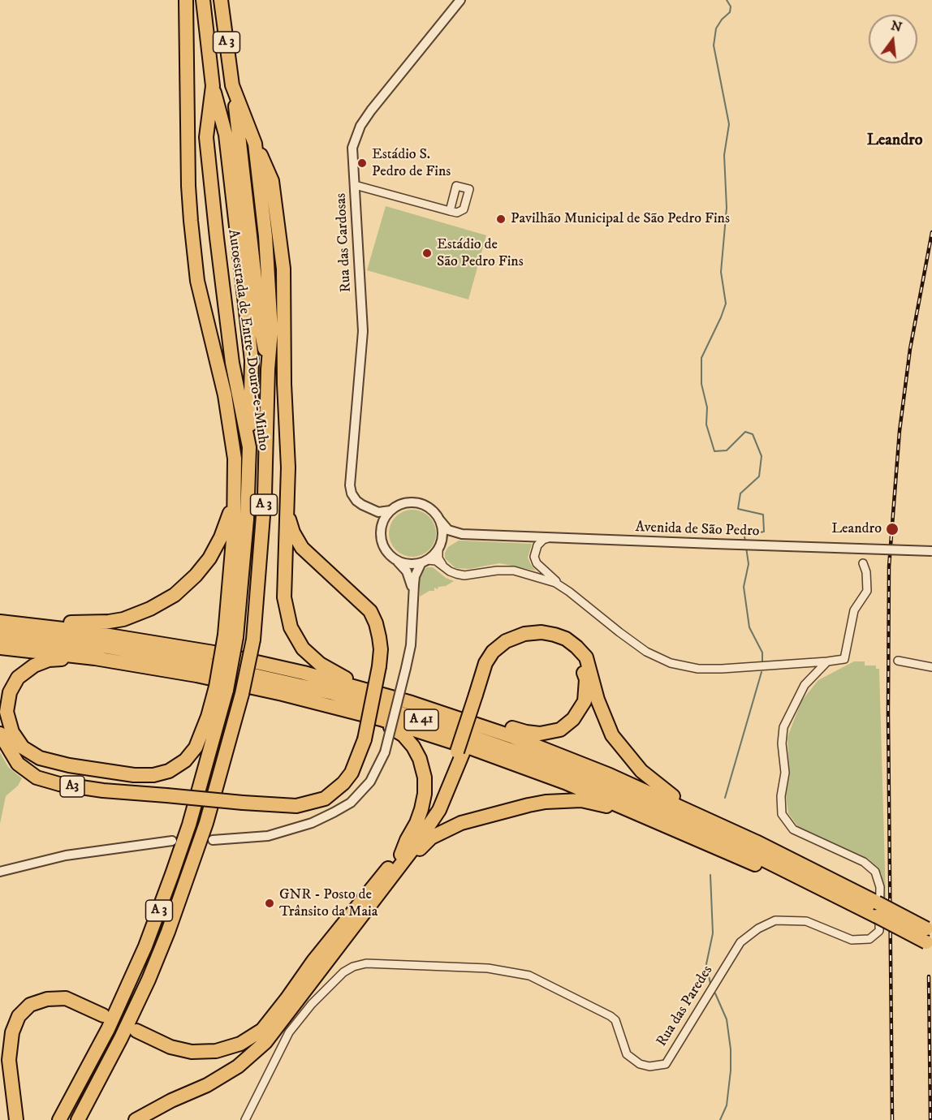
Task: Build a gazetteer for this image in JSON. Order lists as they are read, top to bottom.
{
  "streets": {
    "highway": [
      "A 3",
      "Autoestrada de Entre-Douro-e-Minho",
      "A 41",
      "A3"
    ],
    "street": ["Rua das Cardosas", "Avenida de São Pedro", "Rua das Paredes"]
  },
  "crossings": [
    ["A 3", "Autoestrada de Entre-Douro-e-Minho"],
    ["Rua das Cardosas", "Avenida de São Pedro"]
  ],
  "districts": ["Leandro"],
  "places": [
    "Estádio S. Pedro de Fins",
    "Pavilhão Municipal de São Pedro Fins",
    "Estádio de São Pedro Fins",
    "Leandro",
    "GNR - Posto de Trânsito da Maia"
  ],
  "north": "top"
}
